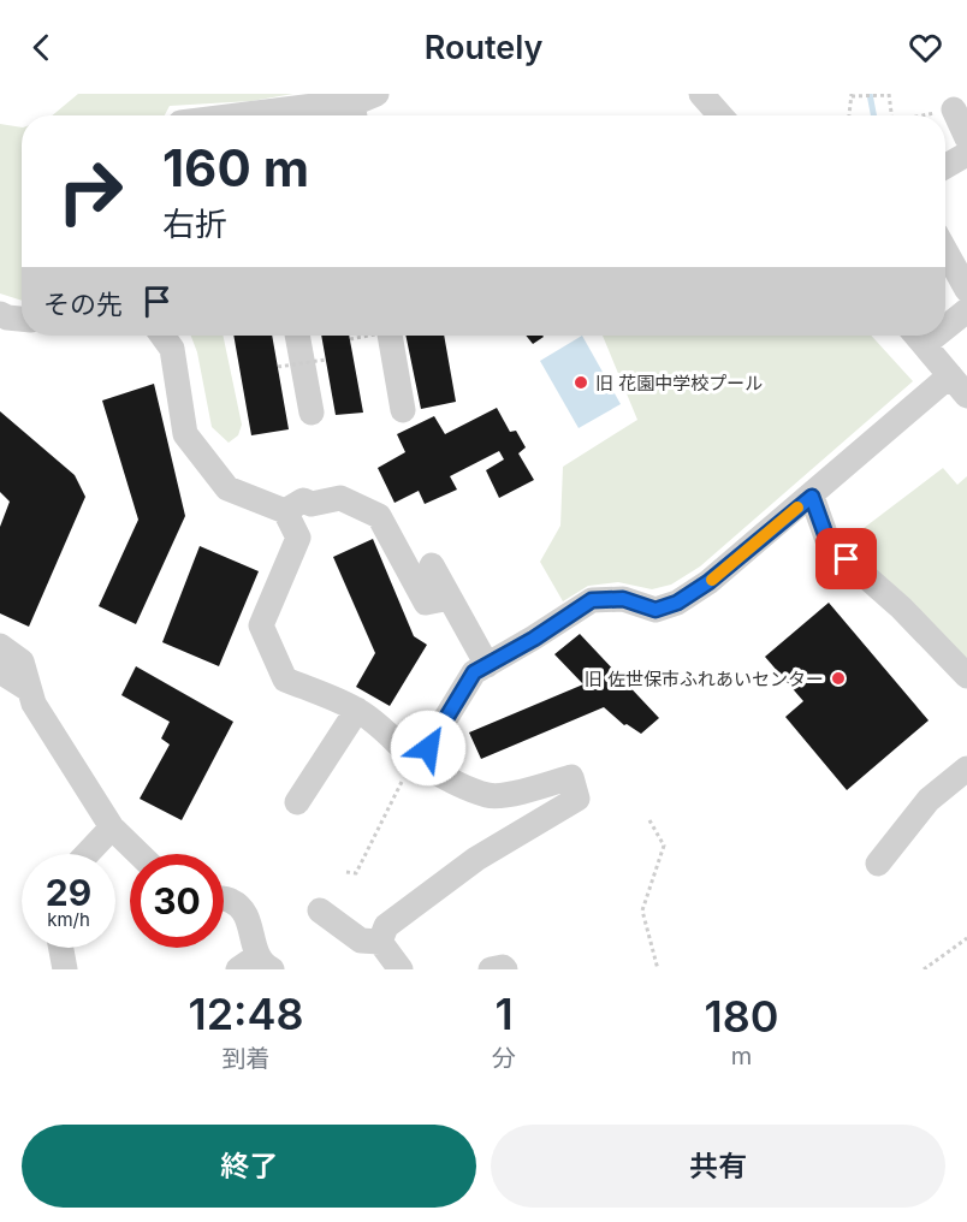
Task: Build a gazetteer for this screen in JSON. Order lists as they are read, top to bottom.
{
  "places": ["旧 花園中学校プール", "旧 佐世保市ふれあいセンター"],
  "page": {
    "header": "Routely",
    "turn": ["160 m", "右折"],
    "then": "その先",
    "speed": "29 km/h",
    "limit": "30",
    "eta": [
      "12:48",
      "到着",
      "1",
      "分",
      "180",
      "m"
    ],
    "buttons": ["終了", "共有"]
  }
}
